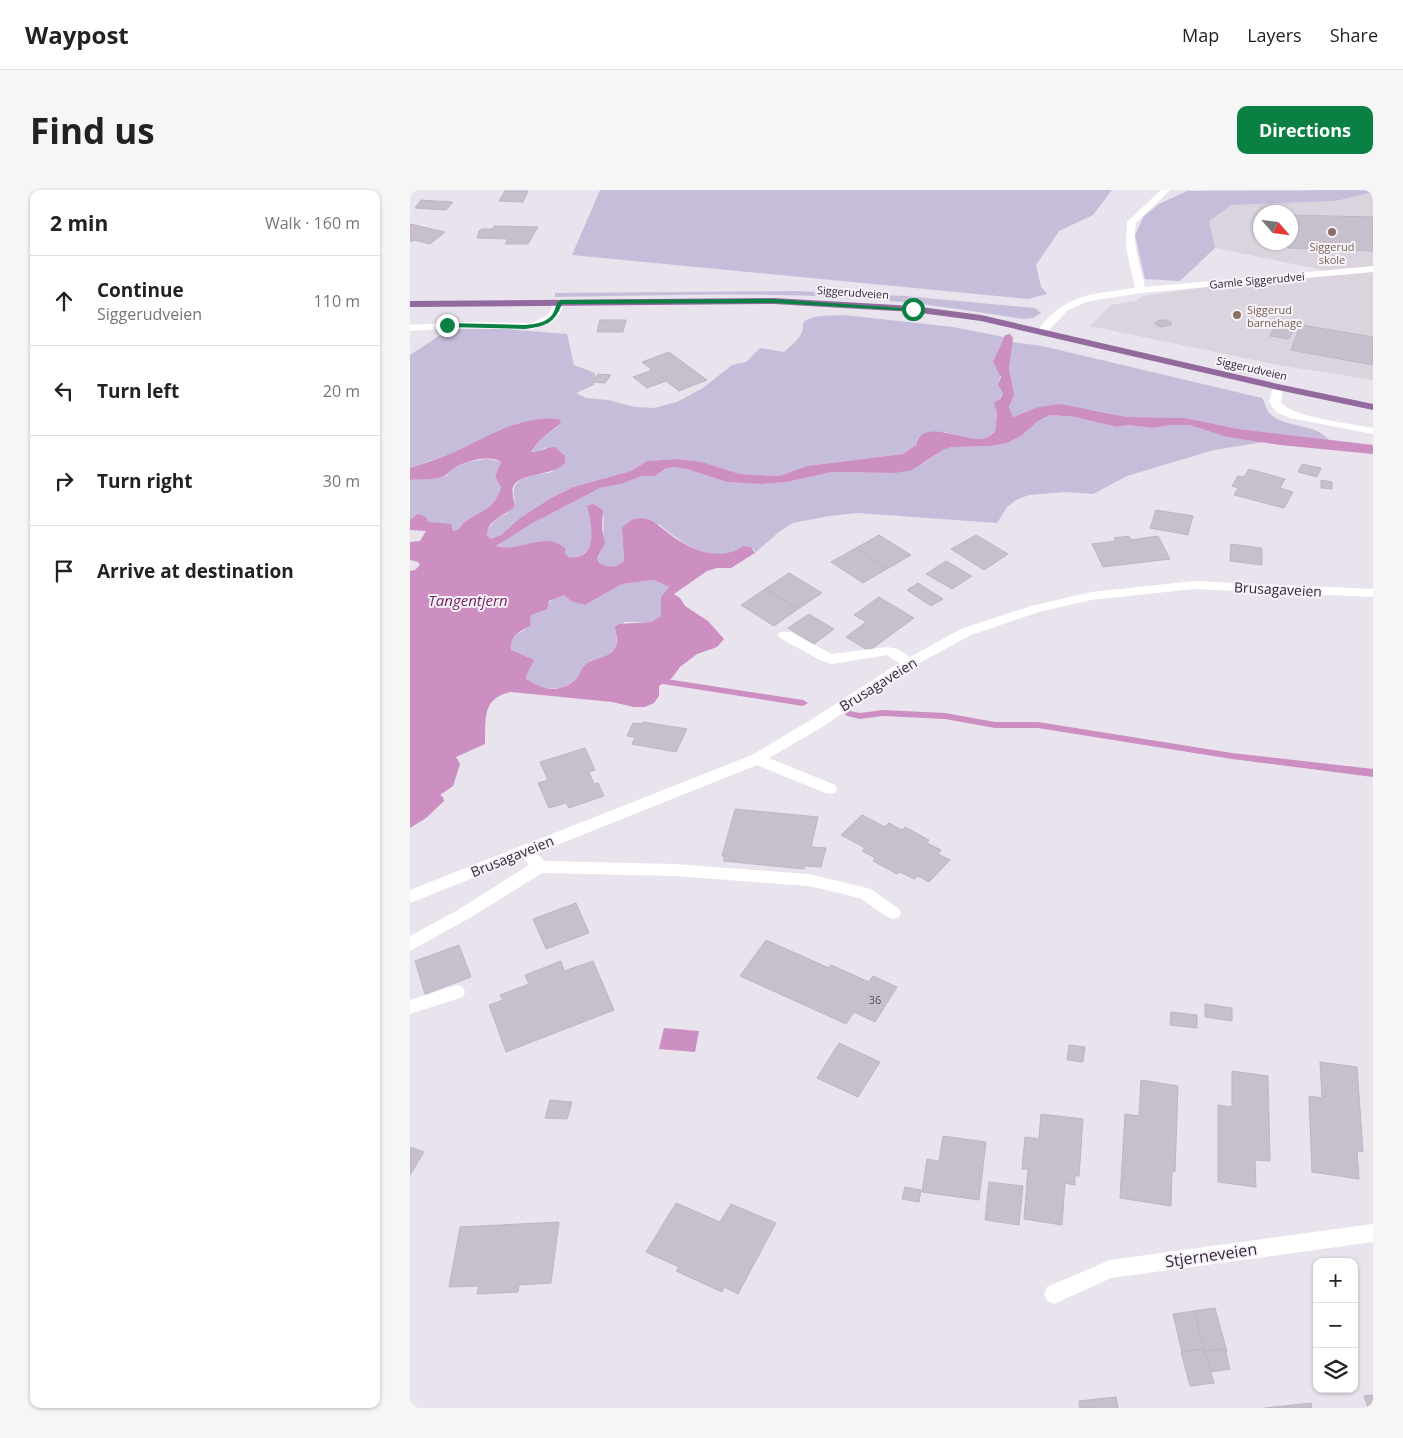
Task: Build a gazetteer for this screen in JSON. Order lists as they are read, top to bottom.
{
  "streets": {
    "main road": ["Siggerudveien"],
    "street": ["Gamle Siggerudvei", "Brusagaveien", "Stjerneveien"]
  },
  "crossings": [
    ["Gamle Siggerudvei", "Siggerudveien"]
  ],
  "water": ["Tangentjern"],
  "places": ["Siggerud skole", "Siggerud barnehage"],
  "house_numbers": ["36"],
  "north": "bottom right",
  "page": {
    "header": "Waypost",
    "nav": ["Map", "Layers", "Share"],
    "buttons": "Directions",
    "title": "Find us",
    "heading": ["2 min", "Walk · 160 m"],
    "list": [
      ["Continue", "Siggerudveien", "110 m"],
      ["Turn left", "20 m"],
      ["Turn right", "30 m"],
      "Arrive at destination"
    ],
    "map_buttons": ["+", "−"]
  }
}
